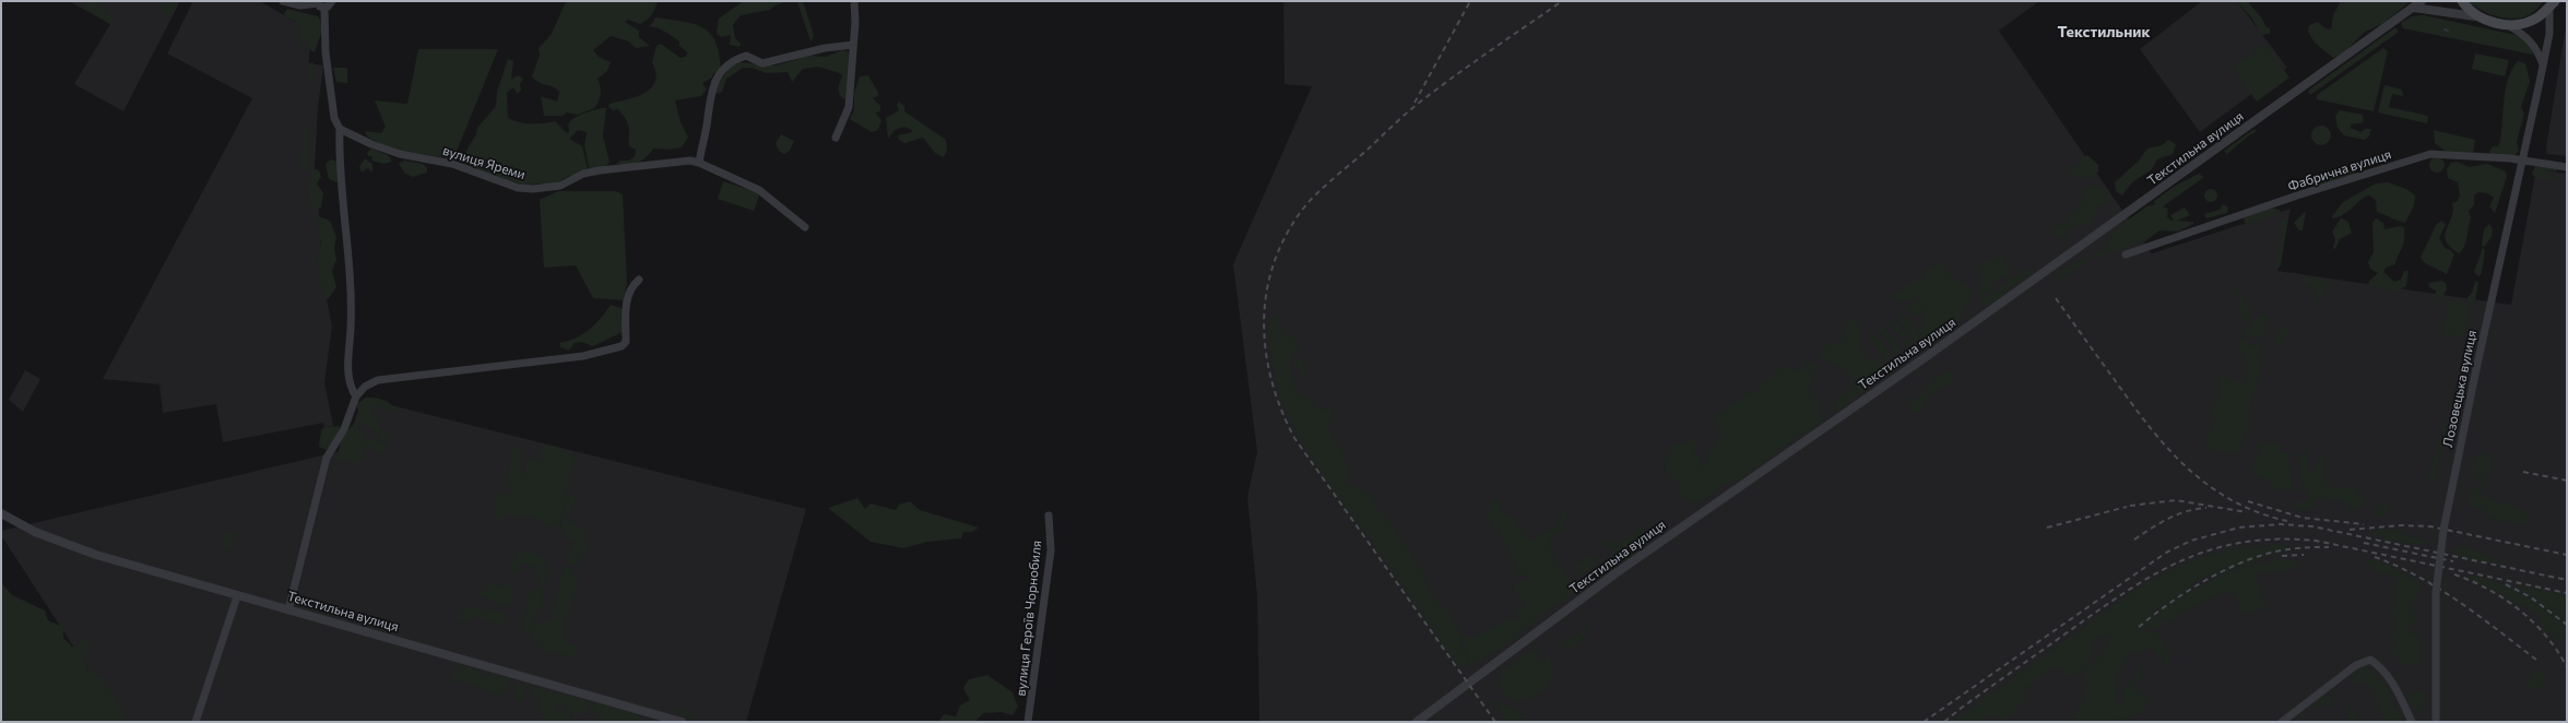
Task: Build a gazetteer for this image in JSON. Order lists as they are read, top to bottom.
{
  "streets": {
    "street": [
      "Текстильна вулиця",
      "вулиця Яреми",
      "Фабрична вулиця",
      "Лозовецька вулиця",
      "вулиця Героїв Чорнобиля"
    ]
  },
  "crossings": [
    ["Фабрична вулиця", "Лозовецька вулиця"]
  ],
  "districts": ["Текстильник"]
}
